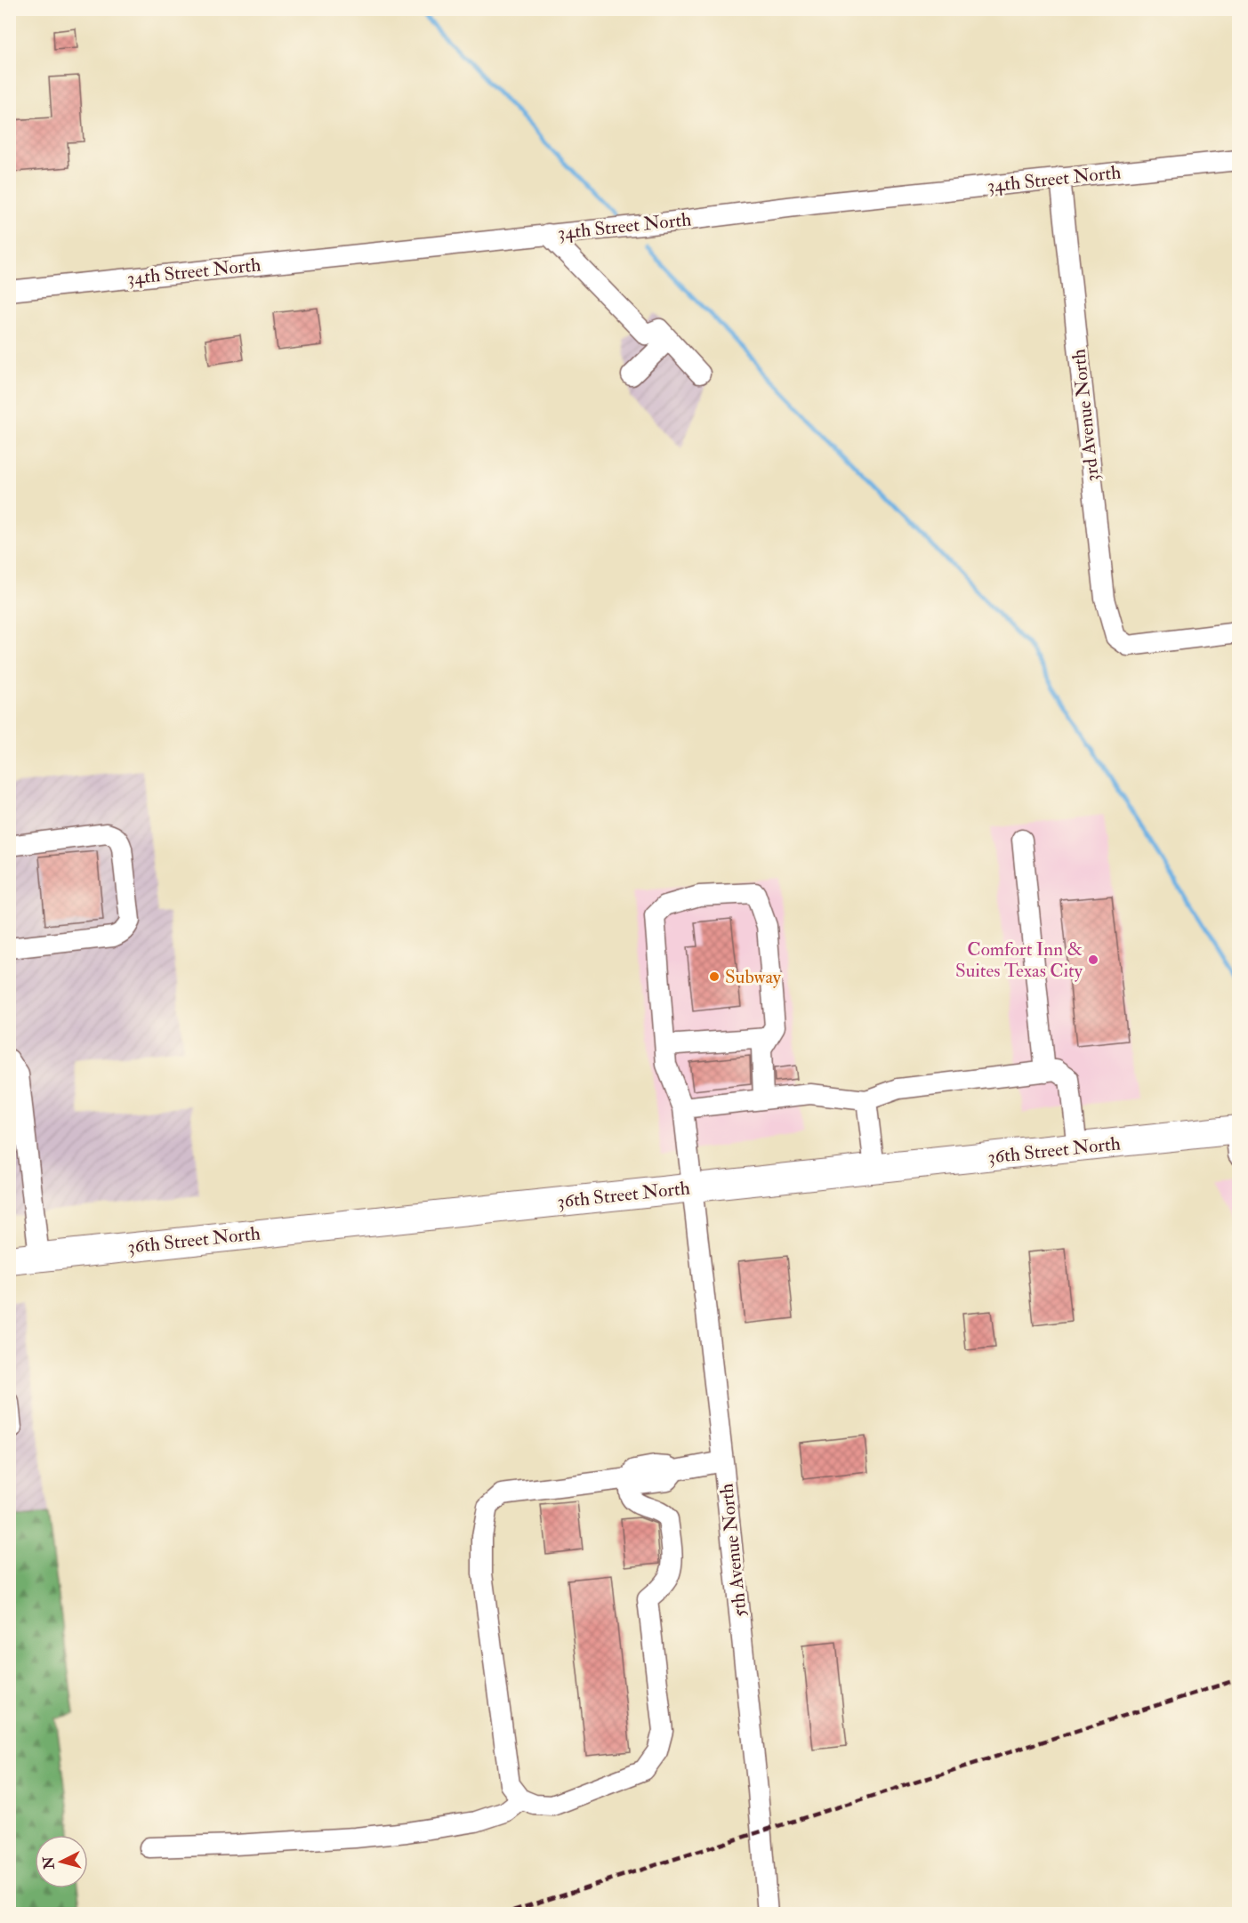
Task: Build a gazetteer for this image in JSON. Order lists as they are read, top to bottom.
{
  "streets": {
    "highway": ["36th Street North"],
    "street": ["34th Street North", "3rd Avenue North", "5th Avenue North"]
  },
  "crossings": [
    ["34th Street North", "3rd Avenue North"],
    ["36th Street North", "5th Avenue North"]
  ],
  "places": ["Comfort Inn & Suites Texas City", "Subway"],
  "north": "left"
}
